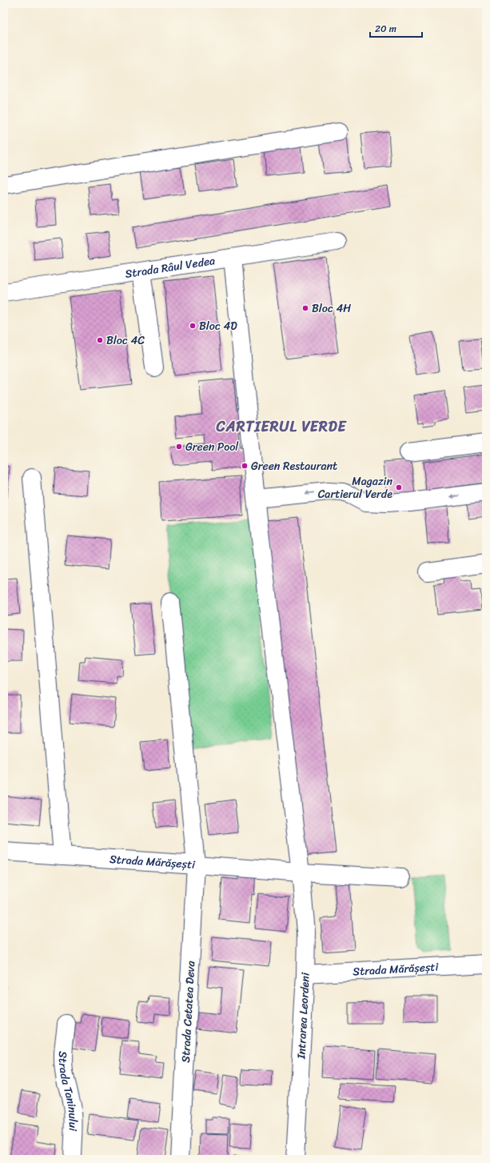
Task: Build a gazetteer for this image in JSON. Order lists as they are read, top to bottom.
{
  "streets": {
    "street": [
      "Strada Râul Vedea",
      "Strada Mărășești",
      "Strada Cetatea Deva",
      "Intrarea Leordeni",
      "Strada Taninului"
    ]
  },
  "crossings": [
    ["Strada Râul Vedea", "Intrarea Leordeni"],
    ["Strada Mărășești", "Strada Cetatea Deva"],
    ["Strada Mărășești", "Intrarea Leordeni"]
  ],
  "districts": ["CARTIERUL VERDE"],
  "places": [
    "Bloc 4H",
    "Bloc 4D",
    "Bloc 4C",
    "Green Pool",
    "Green Restaurant",
    "Magazin Cartierul Verde"
  ],
  "scale_bar": "20 m"
}
